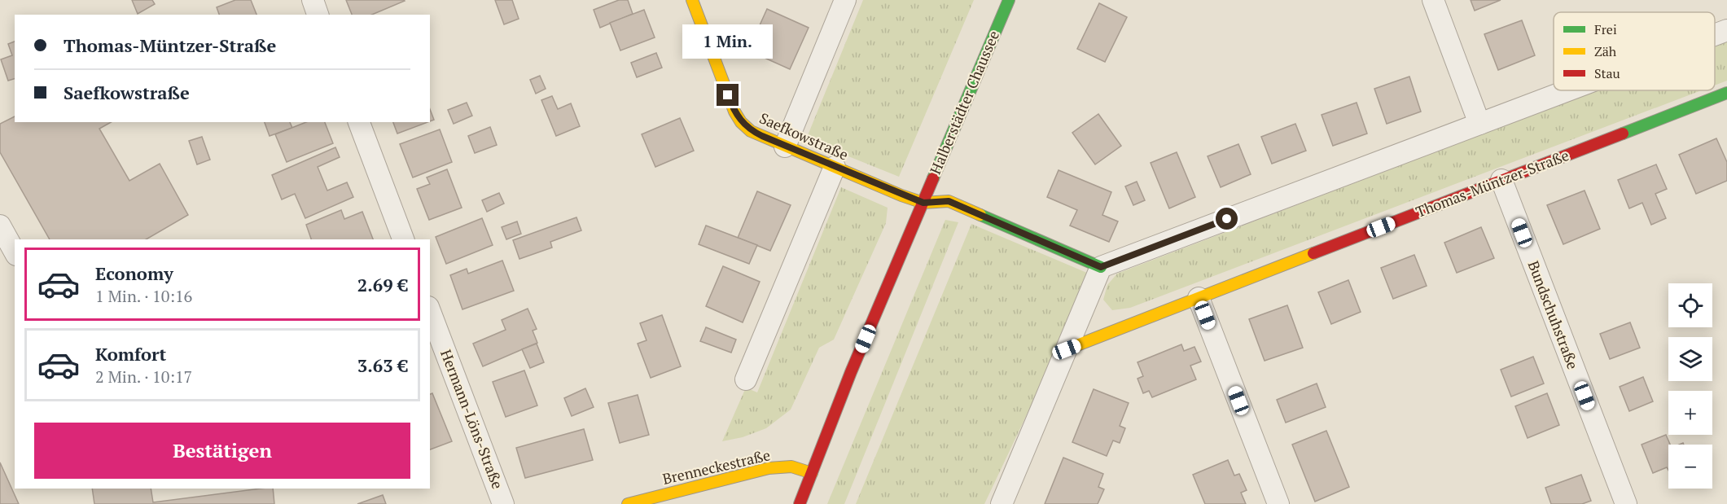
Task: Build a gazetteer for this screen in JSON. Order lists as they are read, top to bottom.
{
  "streets": {
    "street": [
      "Halberstädter Chaussee",
      "Saefkowstraße",
      "Thomas-Müntzer-Straße",
      "Bundschuhstraße",
      "Hermann-Löns-Straße",
      "Brenneckestraße"
    ]
  },
  "crossings": [
    ["Halberstädter Chaussee", "Saefkowstraße"],
    ["Halberstädter Chaussee", "Brenneckestraße"],
    ["Thomas-Müntzer-Straße", "Bundschuhstraße"]
  ],
  "legend": ["Frei", "Zäh", "Stau"],
  "page": {
    "banner": ["Thomas-Müntzer-Straße", "Saefkowstraße"],
    "bubble": "1 Min.",
    "list": [
      {
        "name": "Economy",
        "note": "1 Min. · 10:16",
        "value": "2.69 €"
      },
      {
        "name": "Komfort",
        "note": "2 Min. · 10:17",
        "value": "3.63 €"
      }
    ],
    "map_buttons": ["+", "−"],
    "buttons": "Bestätigen"
  }
}
